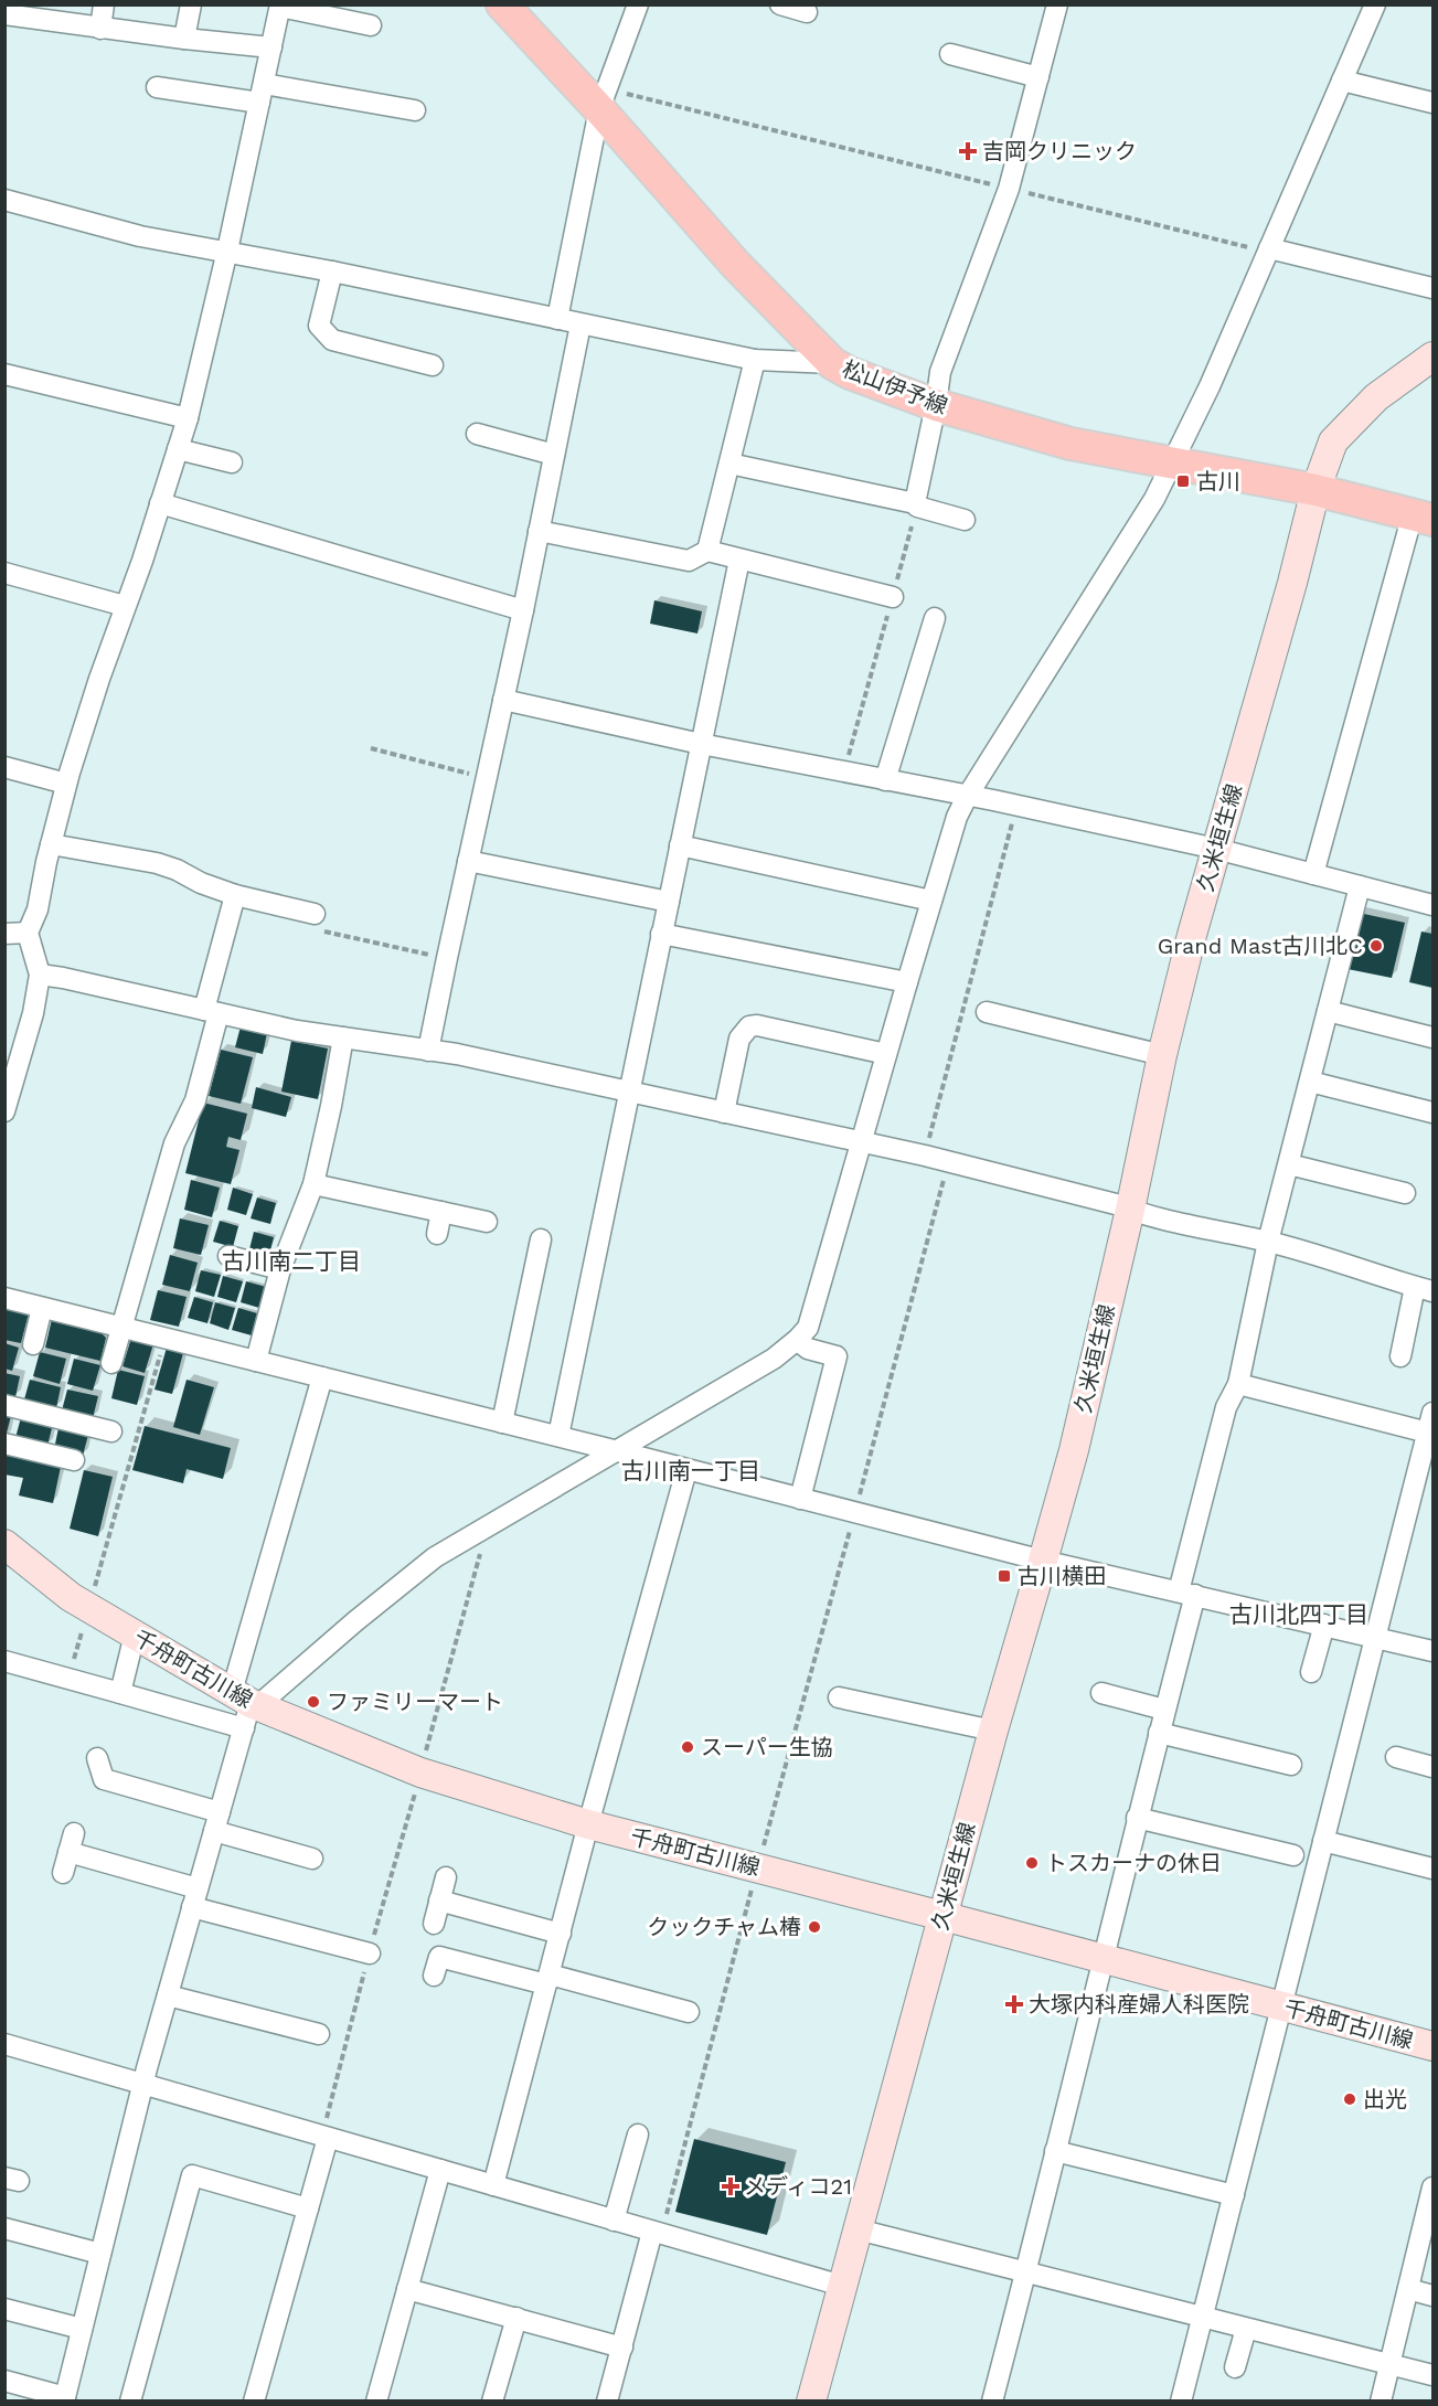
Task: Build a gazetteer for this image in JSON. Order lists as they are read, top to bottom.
{
  "streets": {
    "main road": ["松山伊予線", "久米垣生線", "千舟町古川線"]
  },
  "crossings": [
    ["松山伊予線", "久米垣生線"],
    ["久米垣生線", "千舟町古川線"]
  ],
  "districts": ["古川南二丁目", "古川南一丁目", "古川北四丁目"],
  "places": {
    "health": ["吉岡クリニック", "大塚内科産婦人科医院", "メディコ21"],
    "transit": ["古川", "古川横田"],
    "other": [
      "Grand Mast古川北C",
      "ファミリーマート",
      "スーパー生協",
      "トスカーナの休日",
      "クックチャム椿",
      "出光"
    ]
  }
}
